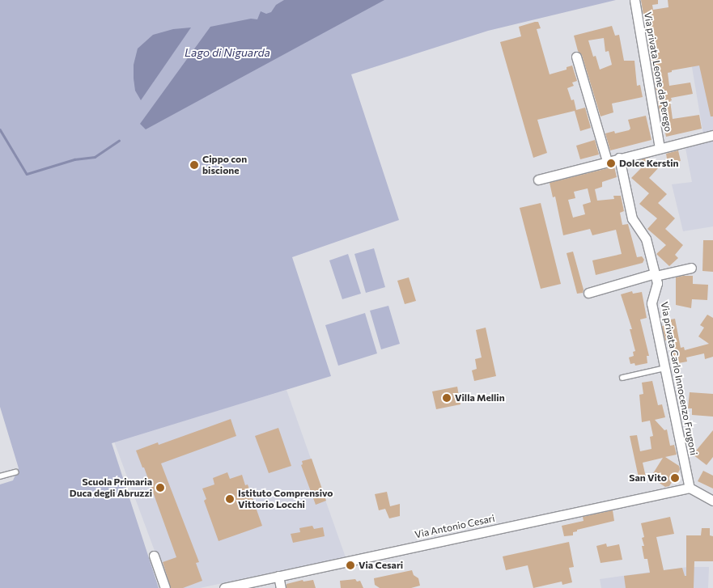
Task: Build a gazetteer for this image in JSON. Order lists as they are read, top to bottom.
{
  "streets": {
    "street": ["Via privata Leone da Perego", "Via privata Carlo Innocenzo Frugoni", "Via Antonio Cesari"]
  },
  "crossings": [
    ["Via privata Carlo Innocenzo Frugoni", "Via Antonio Cesari"]
  ],
  "water": ["Lago di Niguarda"],
  "places": [
    "Dolce Kerstin",
    "Cippo con biscione",
    "Villa Mellin",
    "San Vito",
    "Scuola Primaria Duca degli Abruzzi",
    "Istituto Comprensivo Vittorio Locchi",
    "Via Cesari"
  ]
}
